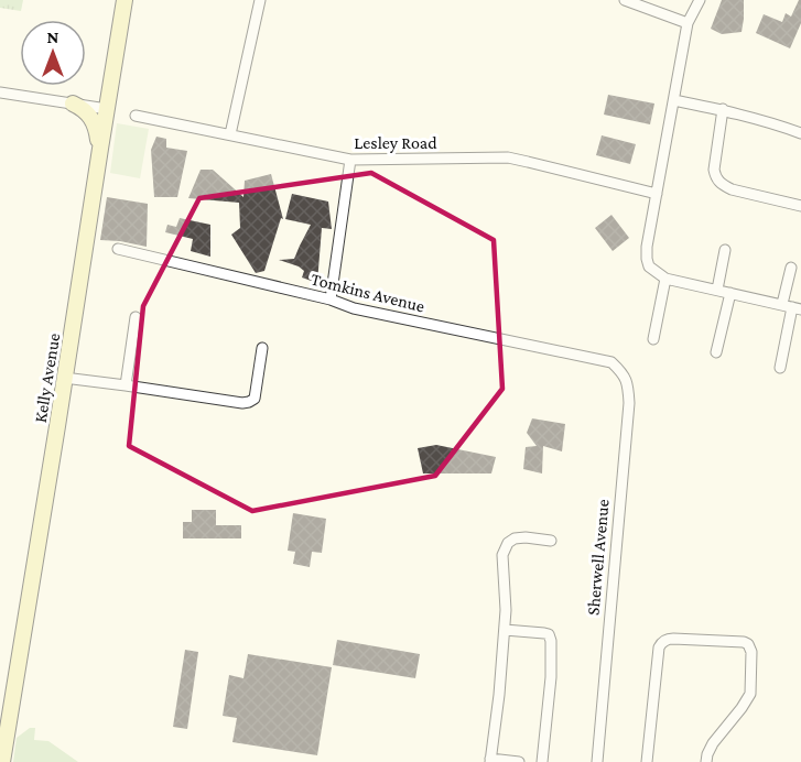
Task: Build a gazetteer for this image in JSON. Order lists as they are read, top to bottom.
{
  "streets": {
    "street": [
      "Lesley Road",
      "Tomkins Avenue",
      "Kelly Avenue",
      "Sherwell Avenue"
    ]
  },
  "crossings": [
    ["Tomkins Avenue", "Sherwell Avenue"]
  ],
  "north": "top"
}
